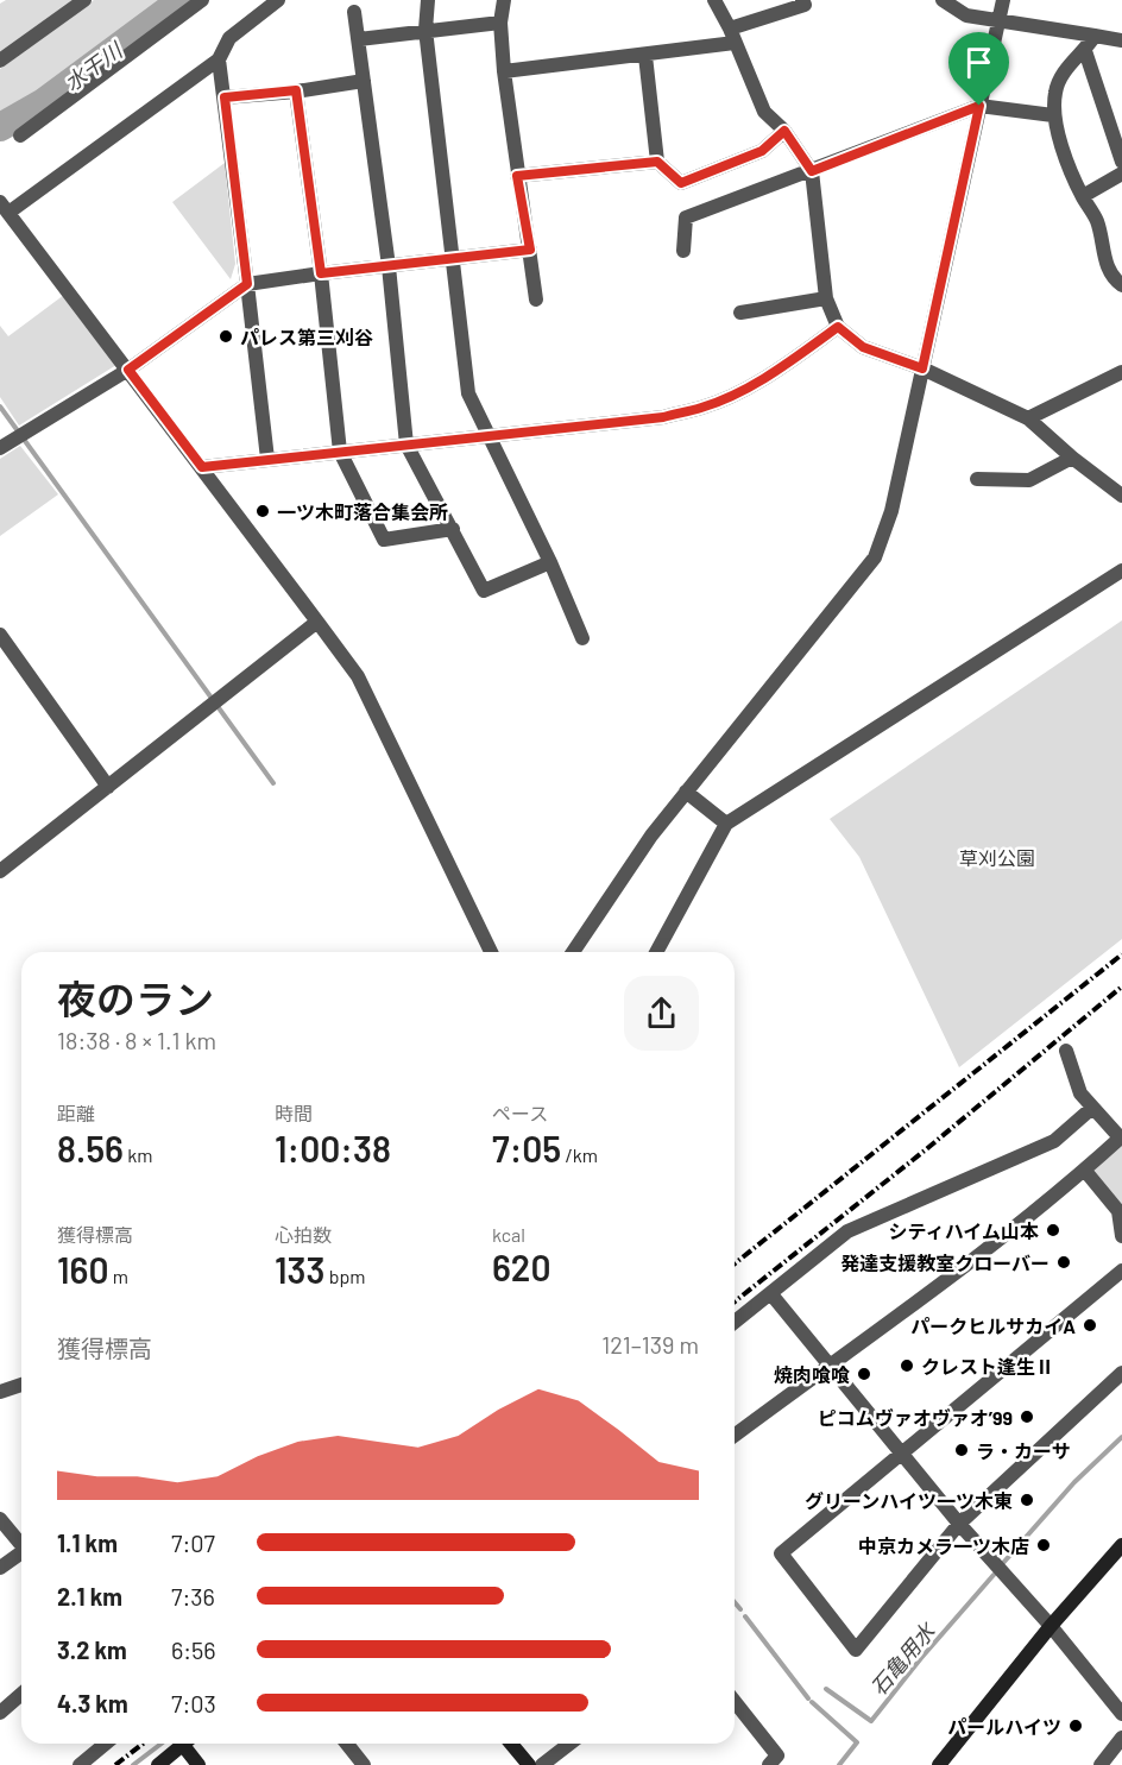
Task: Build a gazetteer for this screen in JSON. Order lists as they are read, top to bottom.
{
  "water": ["水干川", "石亀用水"],
  "parks": ["草刈公園"],
  "places": [
    "パレス第三刈谷",
    "一ツ木町落合集会所",
    "シティハイム山本",
    "発達支援教室クローバー",
    "パークヒルサカイA",
    "クレスト逢生Ⅱ",
    "焼肉喰喰",
    "ピコムヴァオヴァオ’99",
    "ラ・カーサ",
    "グリーンハイツ一ツ木東",
    "中京カメラ一ツ木店",
    "パールハイツ"
  ],
  "page": {
    "heading": ["夜のラン", "18:38 · 8 × 1.1 km"],
    "stats": [
      ["距離", "8.56 km"],
      ["時間", "1:00:38"],
      ["ペース", "7:05 /km"],
      ["獲得標高", "160 m"],
      ["心拍数", "133 bpm"],
      ["kcal", "620"]
    ],
    "chart": ["獲得標高", "121–139 m"],
    "list": [
      {
        "name": "1.1 km",
        "note": "7:07"
      },
      {
        "name": "2.1 km",
        "note": "7:36"
      },
      {
        "name": "3.2 km",
        "note": "6:56"
      },
      {
        "name": "4.3 km",
        "note": "7:03"
      }
    ]
  }
}
